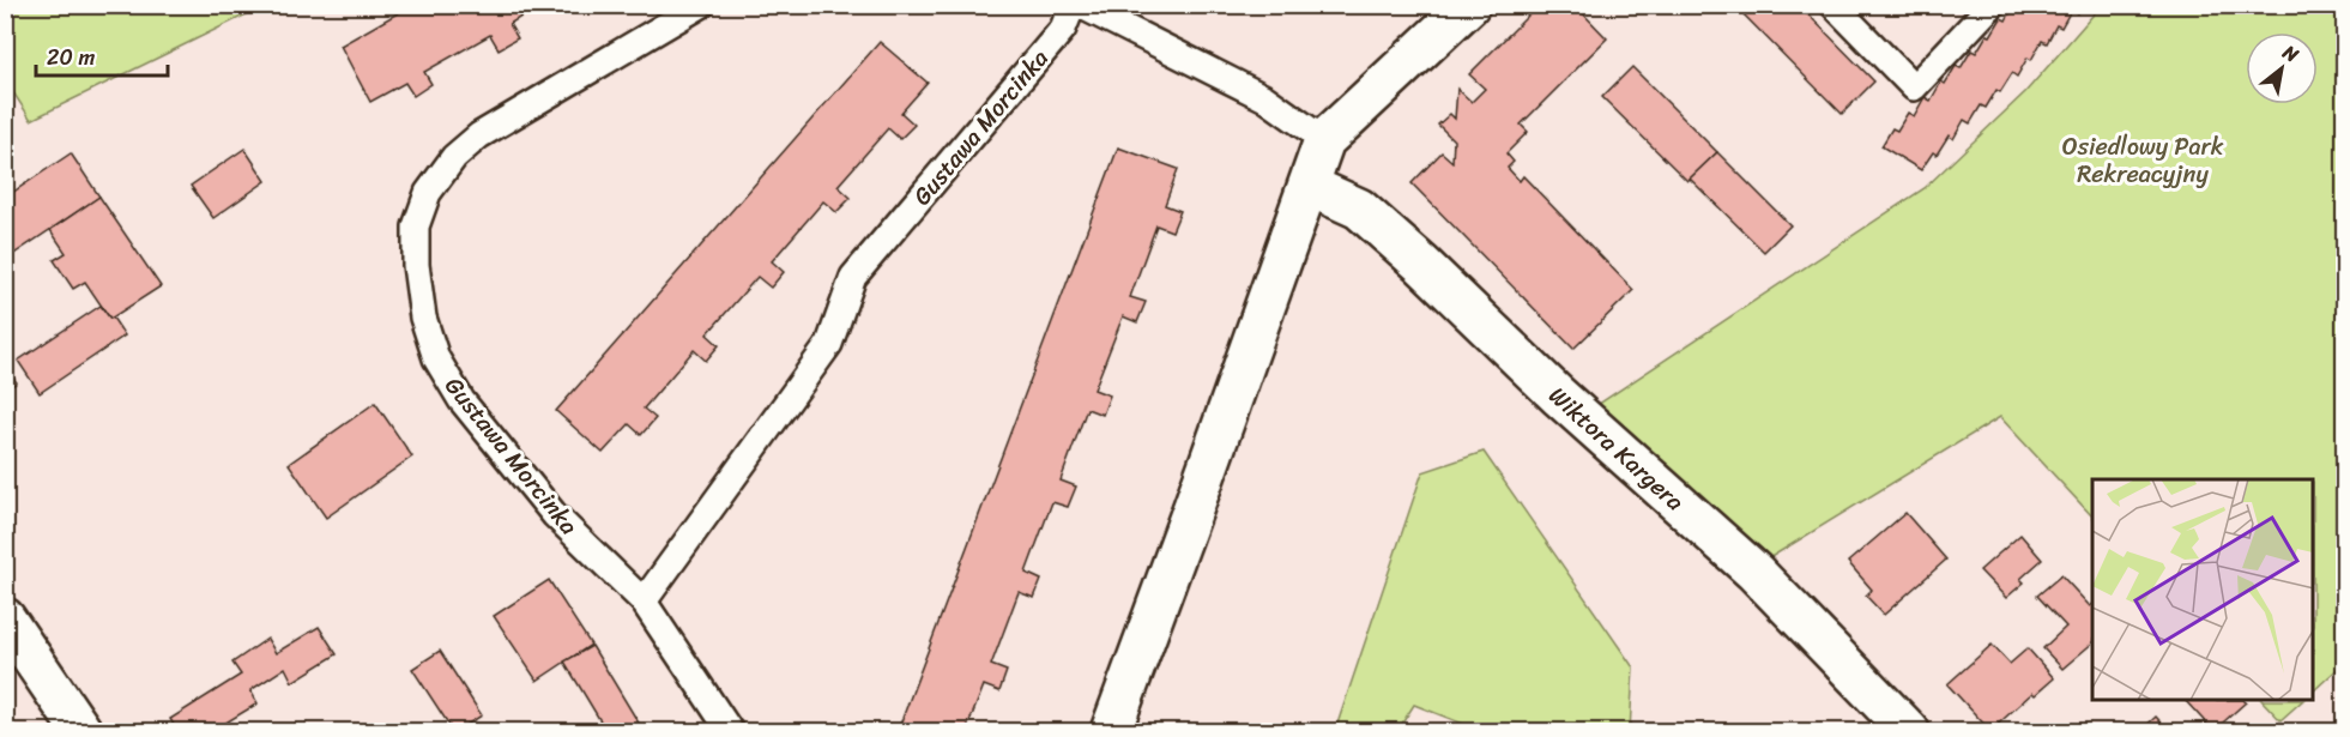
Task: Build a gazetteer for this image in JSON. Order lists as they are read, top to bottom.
{
  "streets": {
    "street": ["Wiktora Kargera"],
    "lane": ["Gustawa Morcinka"]
  },
  "parks": ["Osiedlowy Park Rekreacyjny"],
  "scale_bar": "20 m",
  "north": "top right"
}
